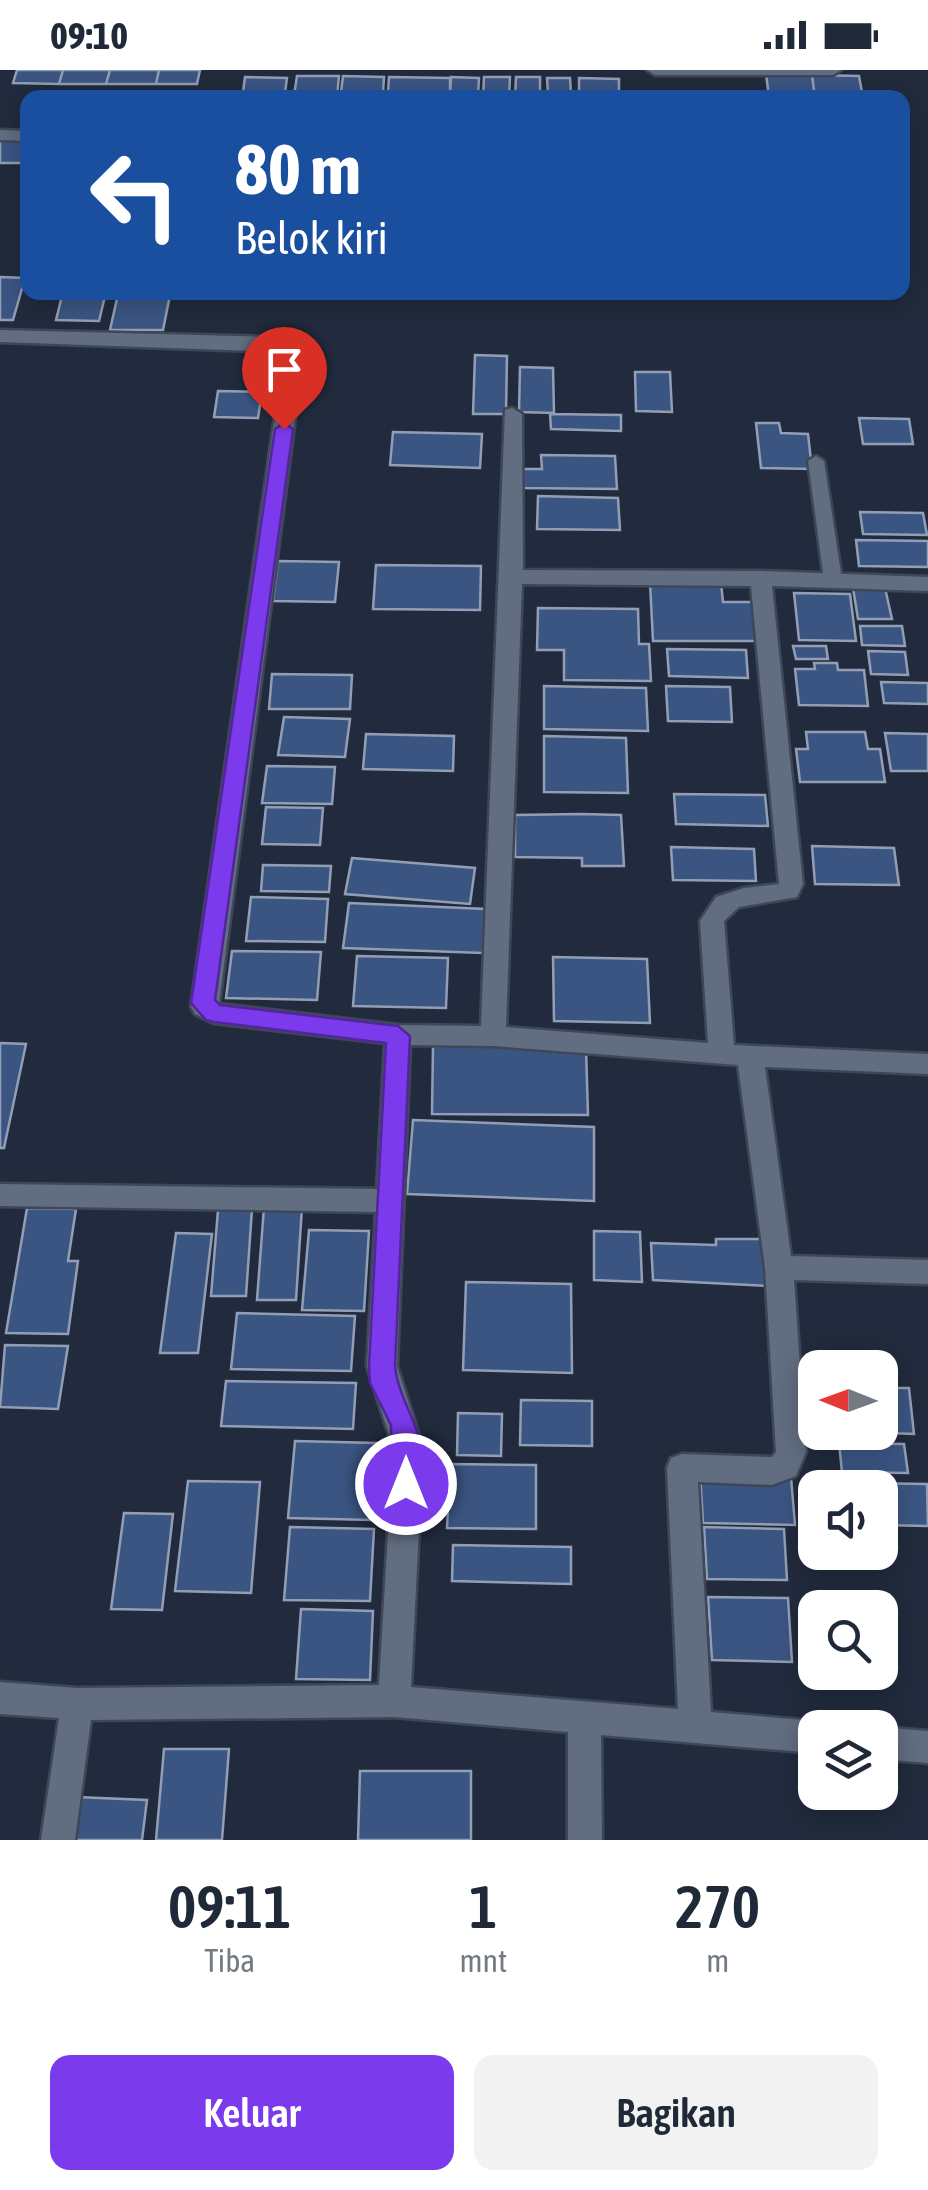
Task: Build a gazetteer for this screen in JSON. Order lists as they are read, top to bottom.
{
  "north": "left",
  "page": {
    "status": "09:10",
    "turn": ["80 m", "Belok kiri"],
    "eta": [
      "09:11",
      "Tiba",
      "1",
      "mnt",
      "270",
      "m"
    ],
    "buttons": ["Keluar", "Bagikan"]
  }
}
